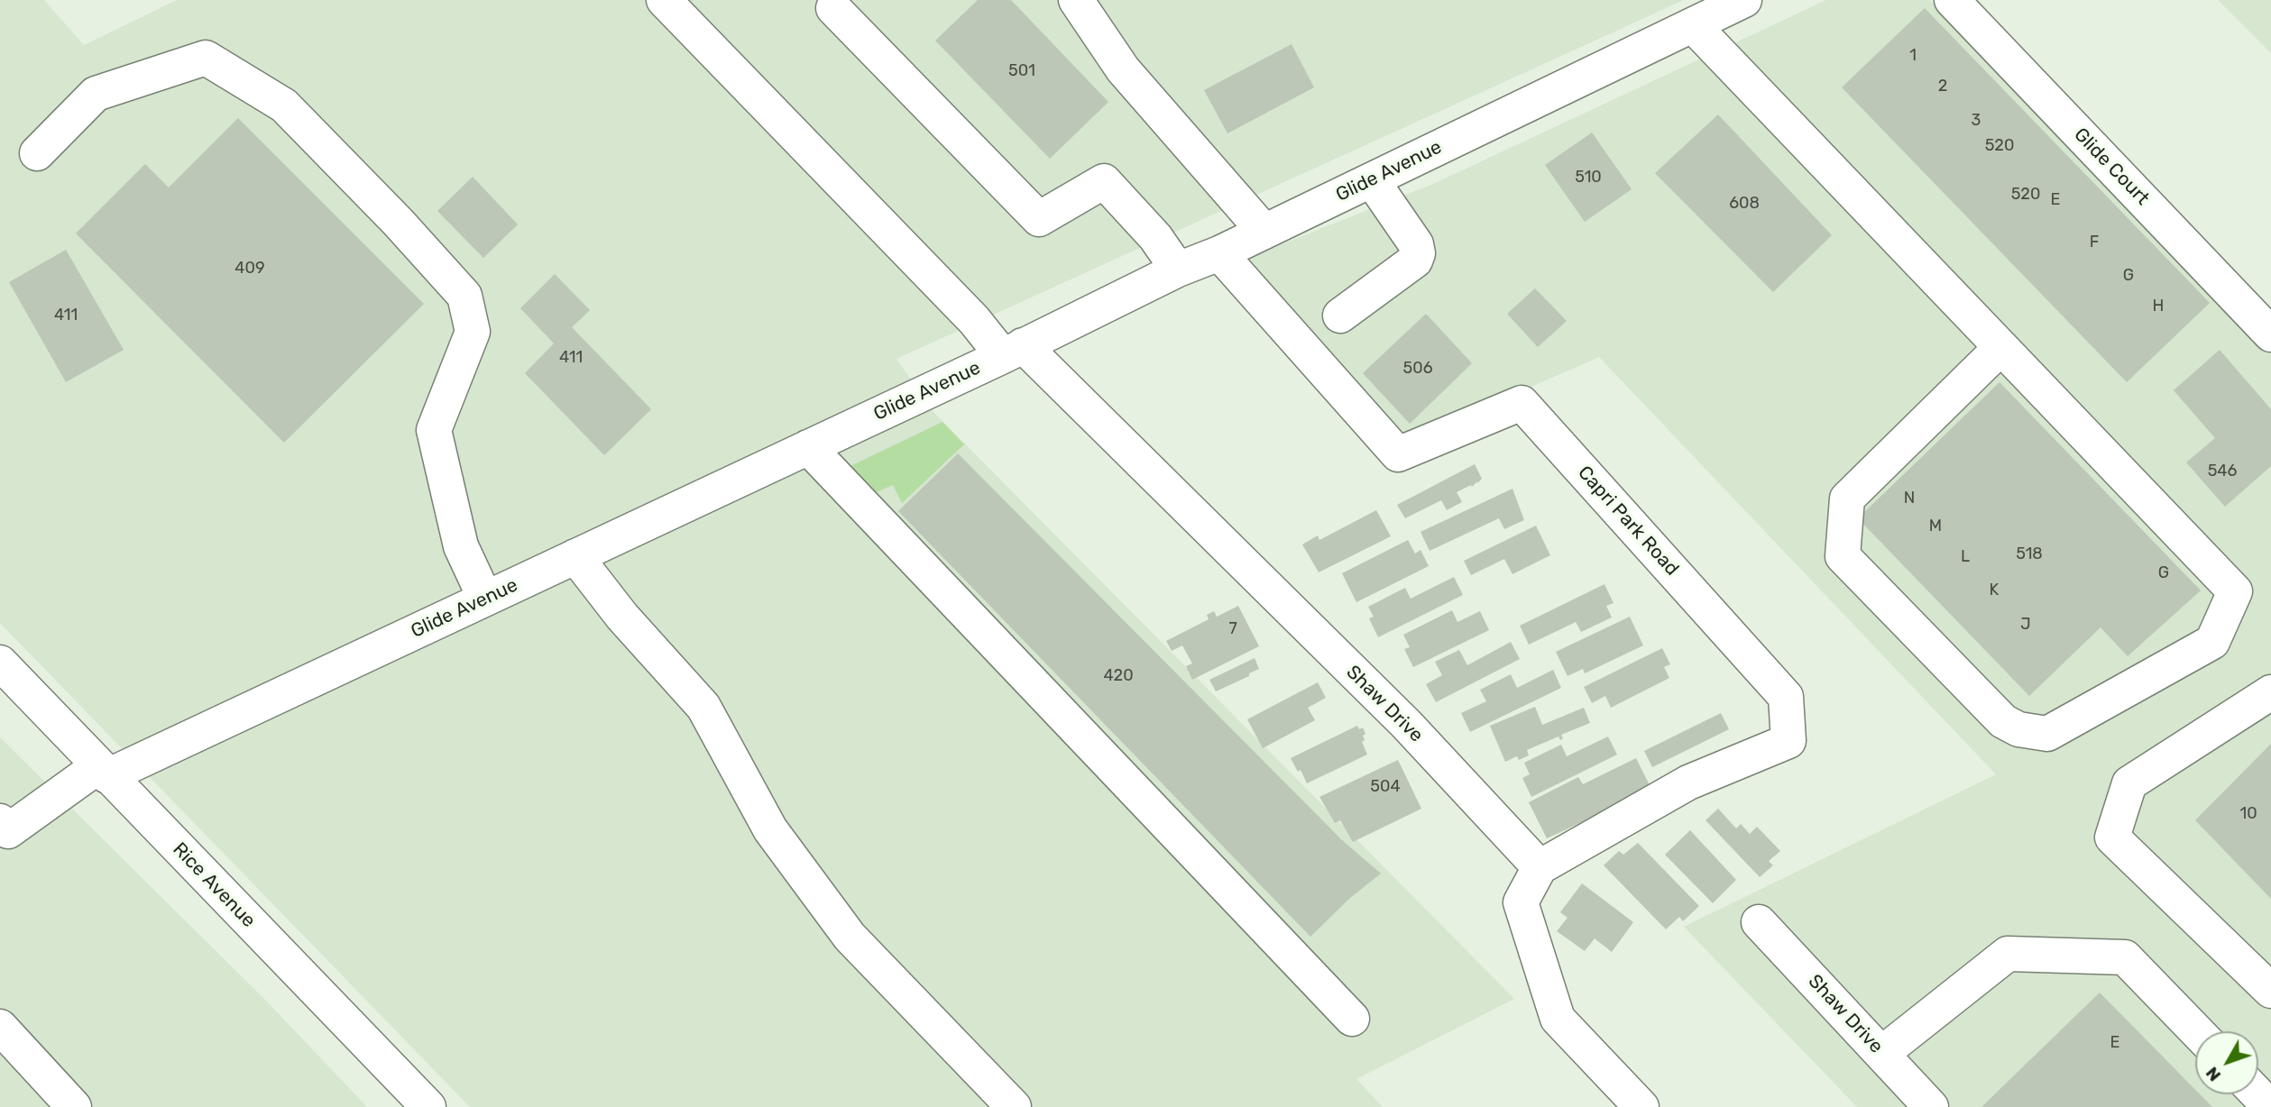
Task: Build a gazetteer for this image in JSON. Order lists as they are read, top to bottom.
{
  "streets": {
    "street": [
      "Glide Court",
      "Glide Avenue",
      "Capri Park Road",
      "Shaw Drive",
      "Rice Avenue"
    ]
  },
  "crossings": [
    ["Glide Avenue", "Capri Park Road"],
    ["Glide Avenue", "Shaw Drive"],
    ["Glide Avenue", "Rice Avenue"],
    ["Capri Park Road", "Shaw Drive"]
  ],
  "house_numbers": [
    "1",
    "501",
    "2",
    "3",
    "520",
    "510",
    "520",
    "E",
    "608",
    "F",
    "409",
    "G",
    "H",
    "411",
    "411",
    "506",
    "546",
    "N",
    "M",
    "518",
    "L",
    "G",
    "K",
    "J",
    "7",
    "420",
    "504",
    "10",
    "E"
  ],
  "north": "bottom left"
}
